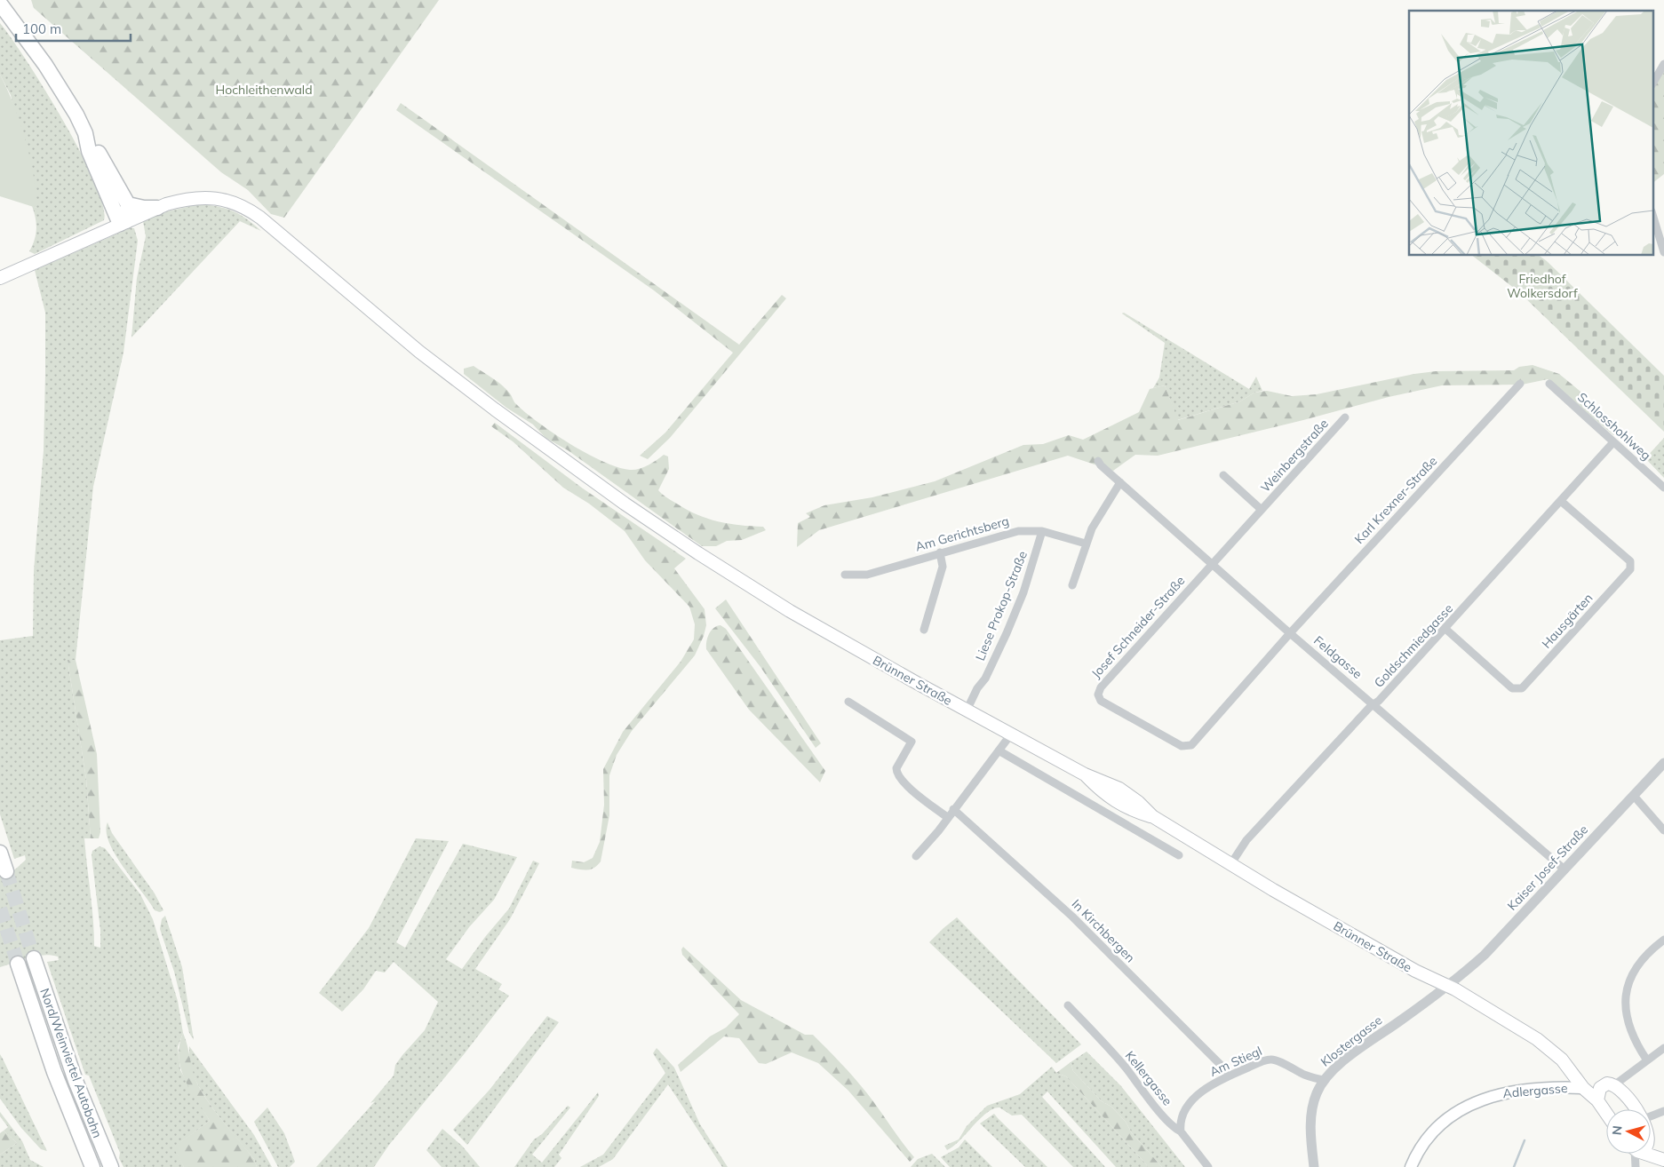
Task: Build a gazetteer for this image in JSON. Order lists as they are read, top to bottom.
{
  "streets": {
    "highway": ["Nord/Weinviertel Autobahn"],
    "main road": ["Brünner Straße", "Adlergasse"],
    "street": [
      "Schlosshohlweg",
      "Weinbergstraße",
      "Karl Krexner-Straße",
      "Am Gerichtsberg",
      "Liese Prokop-Straße",
      "Hausgärten",
      "Josef Schneider-Straße",
      "Goldschmiedgasse",
      "Feldgasse",
      "Kaiser Josef-Straße",
      "In Kirchbergen",
      "Klostergasse",
      "Am Stiegl",
      "Kellergasse"
    ]
  },
  "crossings": [
    ["Schlosshohlweg", "Goldschmiedgasse"],
    ["Weinbergstraße", "Josef Schneider-Straße"],
    ["Weinbergstraße", "Feldgasse"],
    ["Karl Krexner-Straße", "Josef Schneider-Straße"],
    ["Karl Krexner-Straße", "Feldgasse"],
    ["Am Gerichtsberg", "Liese Prokop-Straße"],
    ["Liese Prokop-Straße", "Brünner Straße"],
    ["Hausgärten", "Goldschmiedgasse"],
    ["Josef Schneider-Straße", "Feldgasse"],
    ["Goldschmiedgasse", "Feldgasse"],
    ["Goldschmiedgasse", "Brünner Straße"],
    ["Feldgasse", "Kaiser Josef-Straße"],
    ["Brünner Straße", "Kaiser Josef-Straße"],
    ["Brünner Straße", "Klostergasse"],
    ["Brünner Straße", "Adlergasse"],
    ["Kaiser Josef-Straße", "Klostergasse"],
    ["In Kirchbergen", "Am Stiegl"],
    ["Klostergasse", "Am Stiegl"],
    ["Am Stiegl", "Kellergasse"]
  ],
  "parks": ["Hochleithenwald", "Friedhof Wolkersdorf"],
  "scale_bar": "100 m",
  "north": "left"
}
